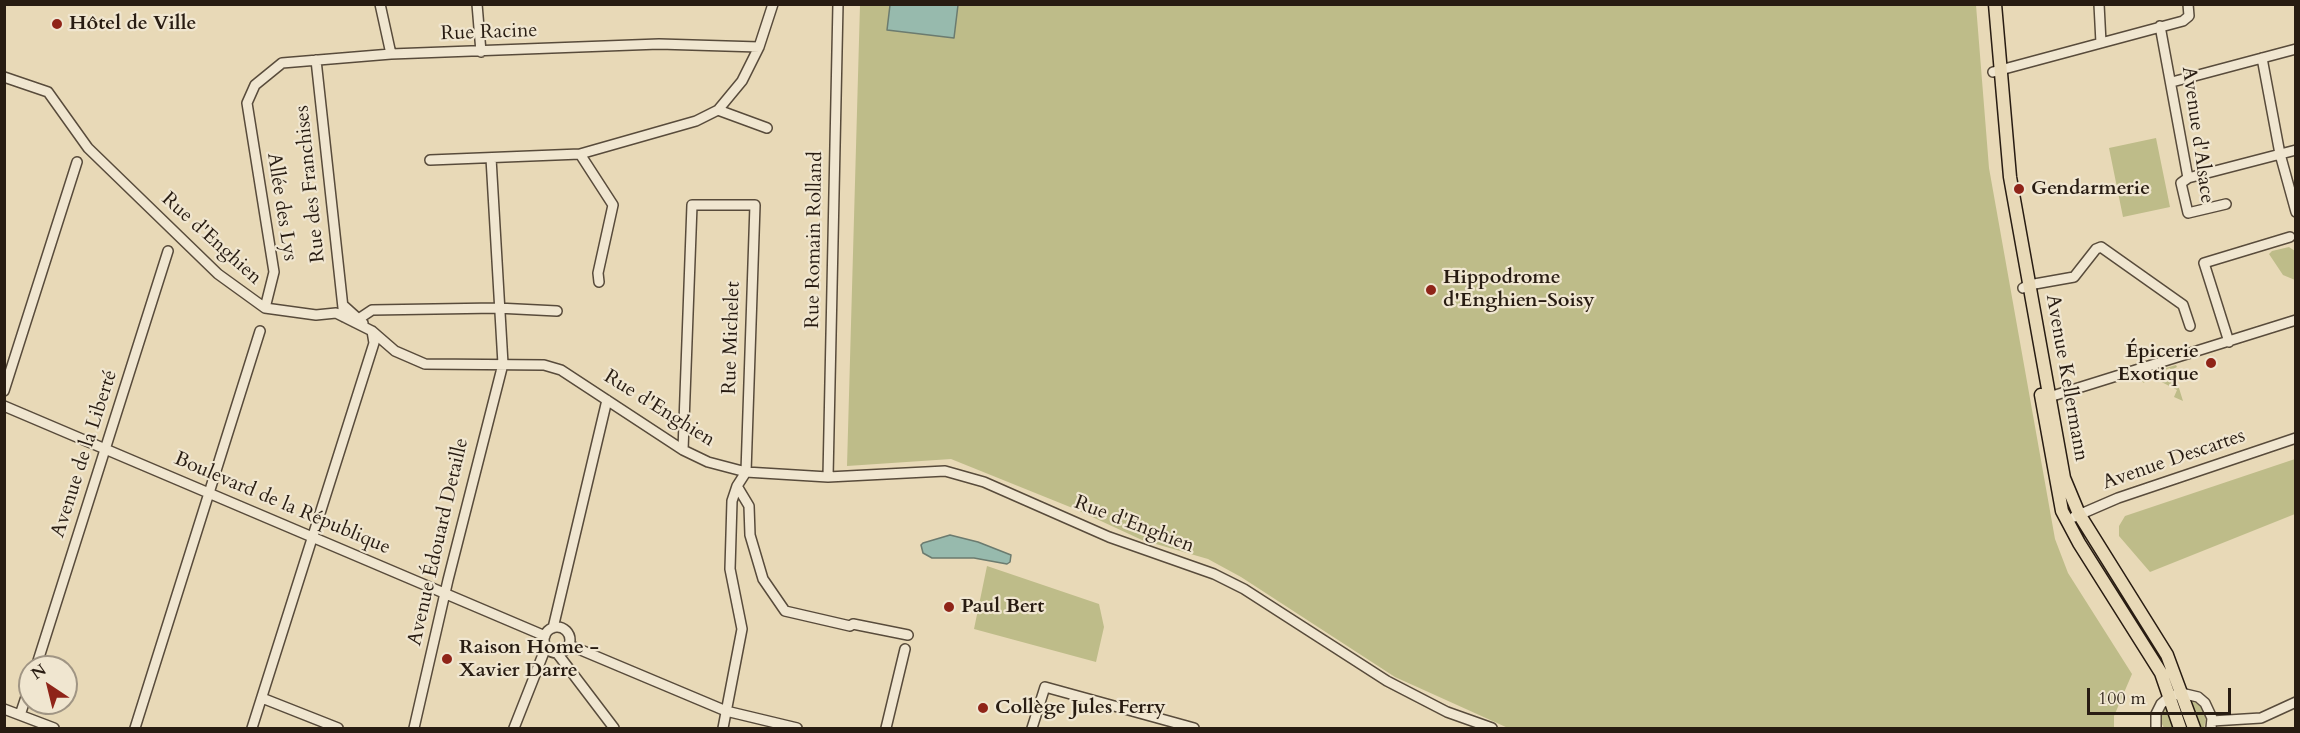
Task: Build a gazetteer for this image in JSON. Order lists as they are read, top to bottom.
{
  "streets": {
    "main road": ["Avenue Kellermann"],
    "street": [
      "Rue Racine",
      "Avenue d'Alsace",
      "Rue des Franchises",
      "Allée des Lys",
      "Rue d'Enghien",
      "Rue Romain Rolland",
      "Rue Michelet",
      "Avenue de la Liberté",
      "Avenue Descartes",
      "Boulevard de la République",
      "Avenue Édouard Detaille"
    ]
  },
  "crossings": [
    ["Rue Racine", "Rue des Franchises"],
    ["Rue Racine", "Allée des Lys"],
    ["Rue des Franchises", "Rue d'Enghien"],
    ["Allée des Lys", "Rue d'Enghien"],
    ["Rue d'Enghien", "Rue Romain Rolland"],
    ["Rue d'Enghien", "Rue Michelet"],
    ["Rue d'Enghien", "Avenue Édouard Detaille"],
    ["Avenue Kellermann", "Avenue Descartes"],
    ["Avenue de la Liberté", "Boulevard de la République"],
    ["Boulevard de la République", "Avenue Édouard Detaille"]
  ],
  "places": [
    "Hôtel de Ville",
    "Gendarmerie",
    "Hippodrome d'Enghien-Soisy",
    "Épicerie Exotique",
    "Paul Bert",
    "Raison Home - Xavier Darre",
    "Collège Jules Ferry"
  ],
  "scale_bar": "100 m",
  "north": "top left"
}
